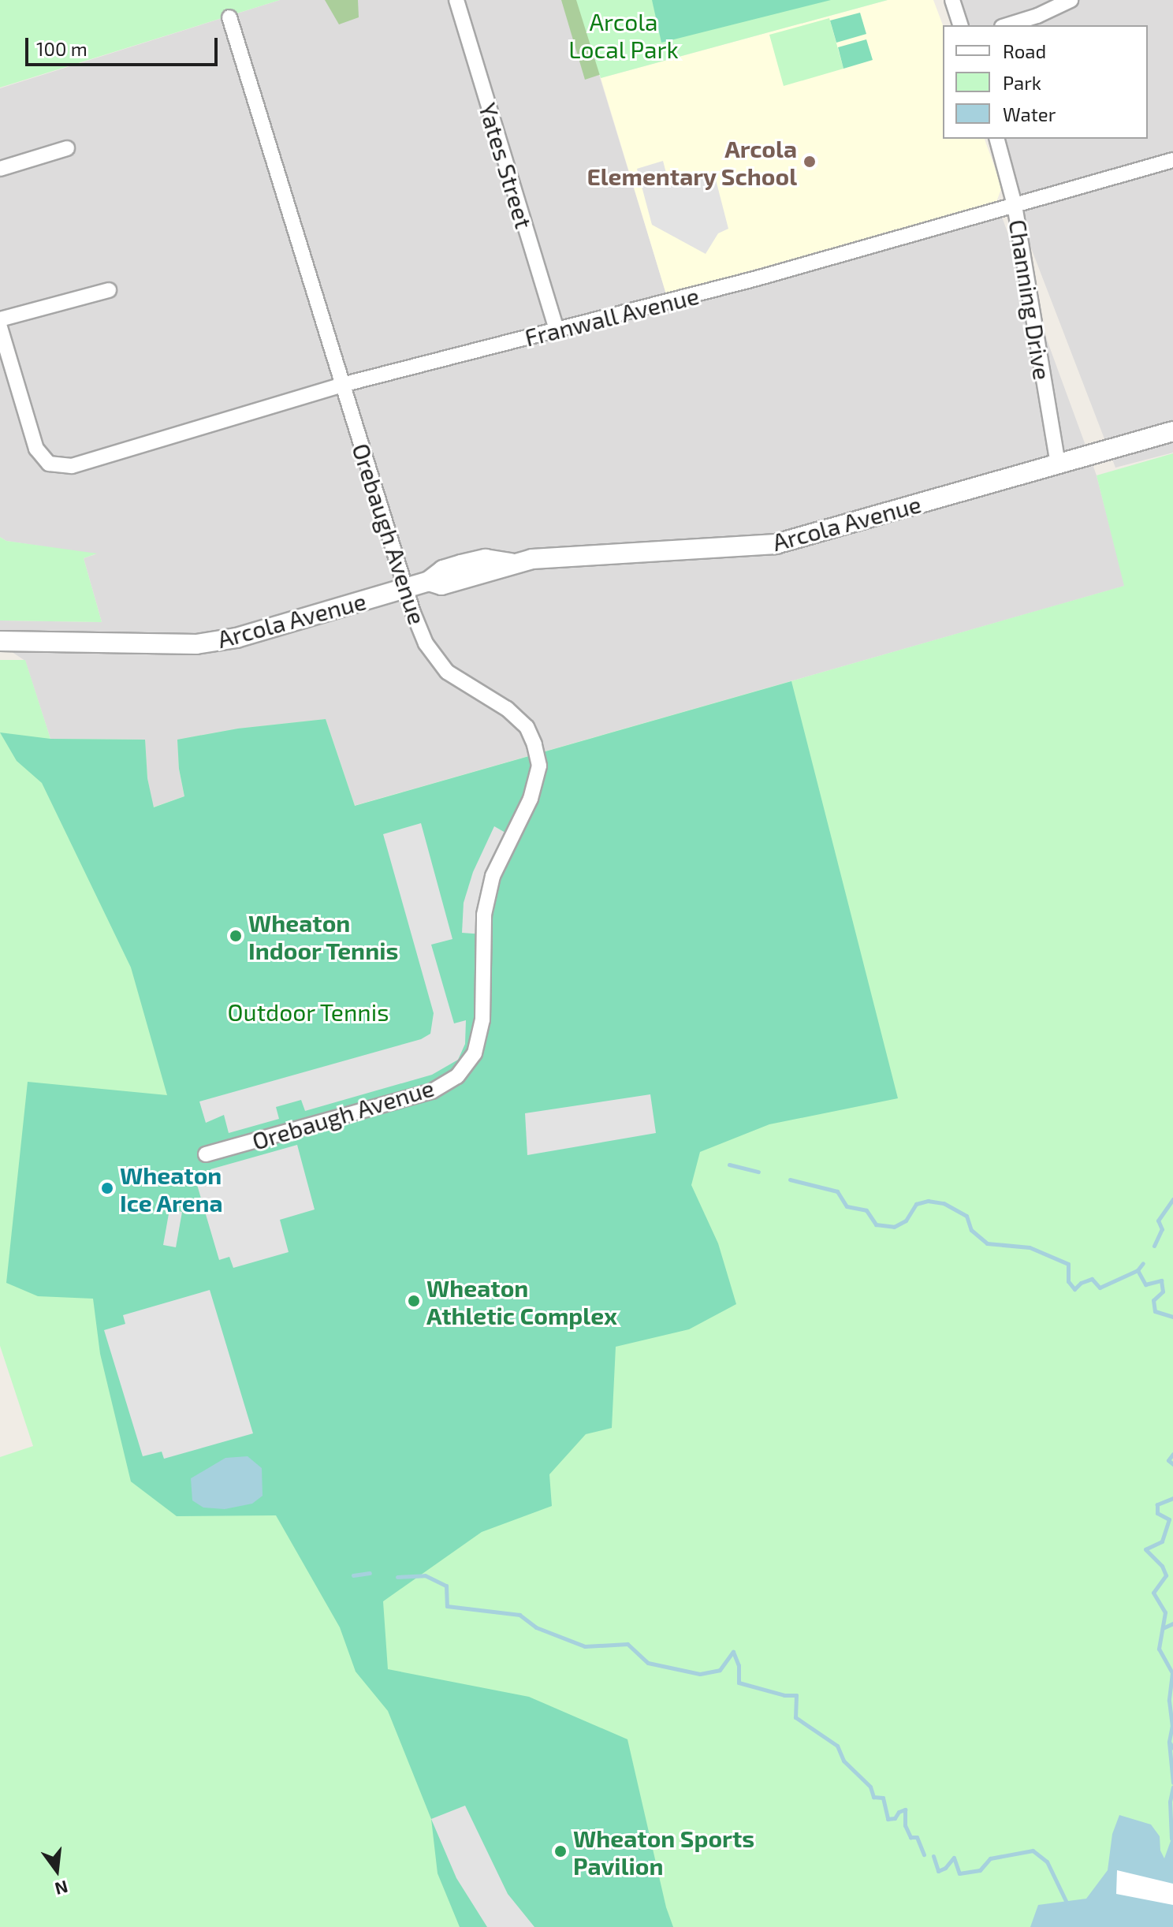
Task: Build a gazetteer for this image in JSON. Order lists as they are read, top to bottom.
{
  "streets": {
    "street": [
      "Yates Street",
      "Channing Drive",
      "Franwall Avenue",
      "Arcola Avenue",
      "Orebaugh Avenue"
    ]
  },
  "crossings": [
    ["Yates Street", "Franwall Avenue"],
    ["Channing Drive", "Franwall Avenue"],
    ["Channing Drive", "Arcola Avenue"],
    ["Franwall Avenue", "Orebaugh Avenue"],
    ["Arcola Avenue", "Orebaugh Avenue"]
  ],
  "parks": ["Arcola Local Park", "Outdoor Tennis"],
  "places": [
    "Arcola Elementary School",
    "Wheaton Indoor Tennis",
    "Wheaton Ice Arena",
    "Wheaton Athletic Complex",
    "Wheaton Sports Pavilion"
  ],
  "legend": ["Road", "Park", "Water"],
  "scale_bar": "100 m",
  "north": "bottom"
}
